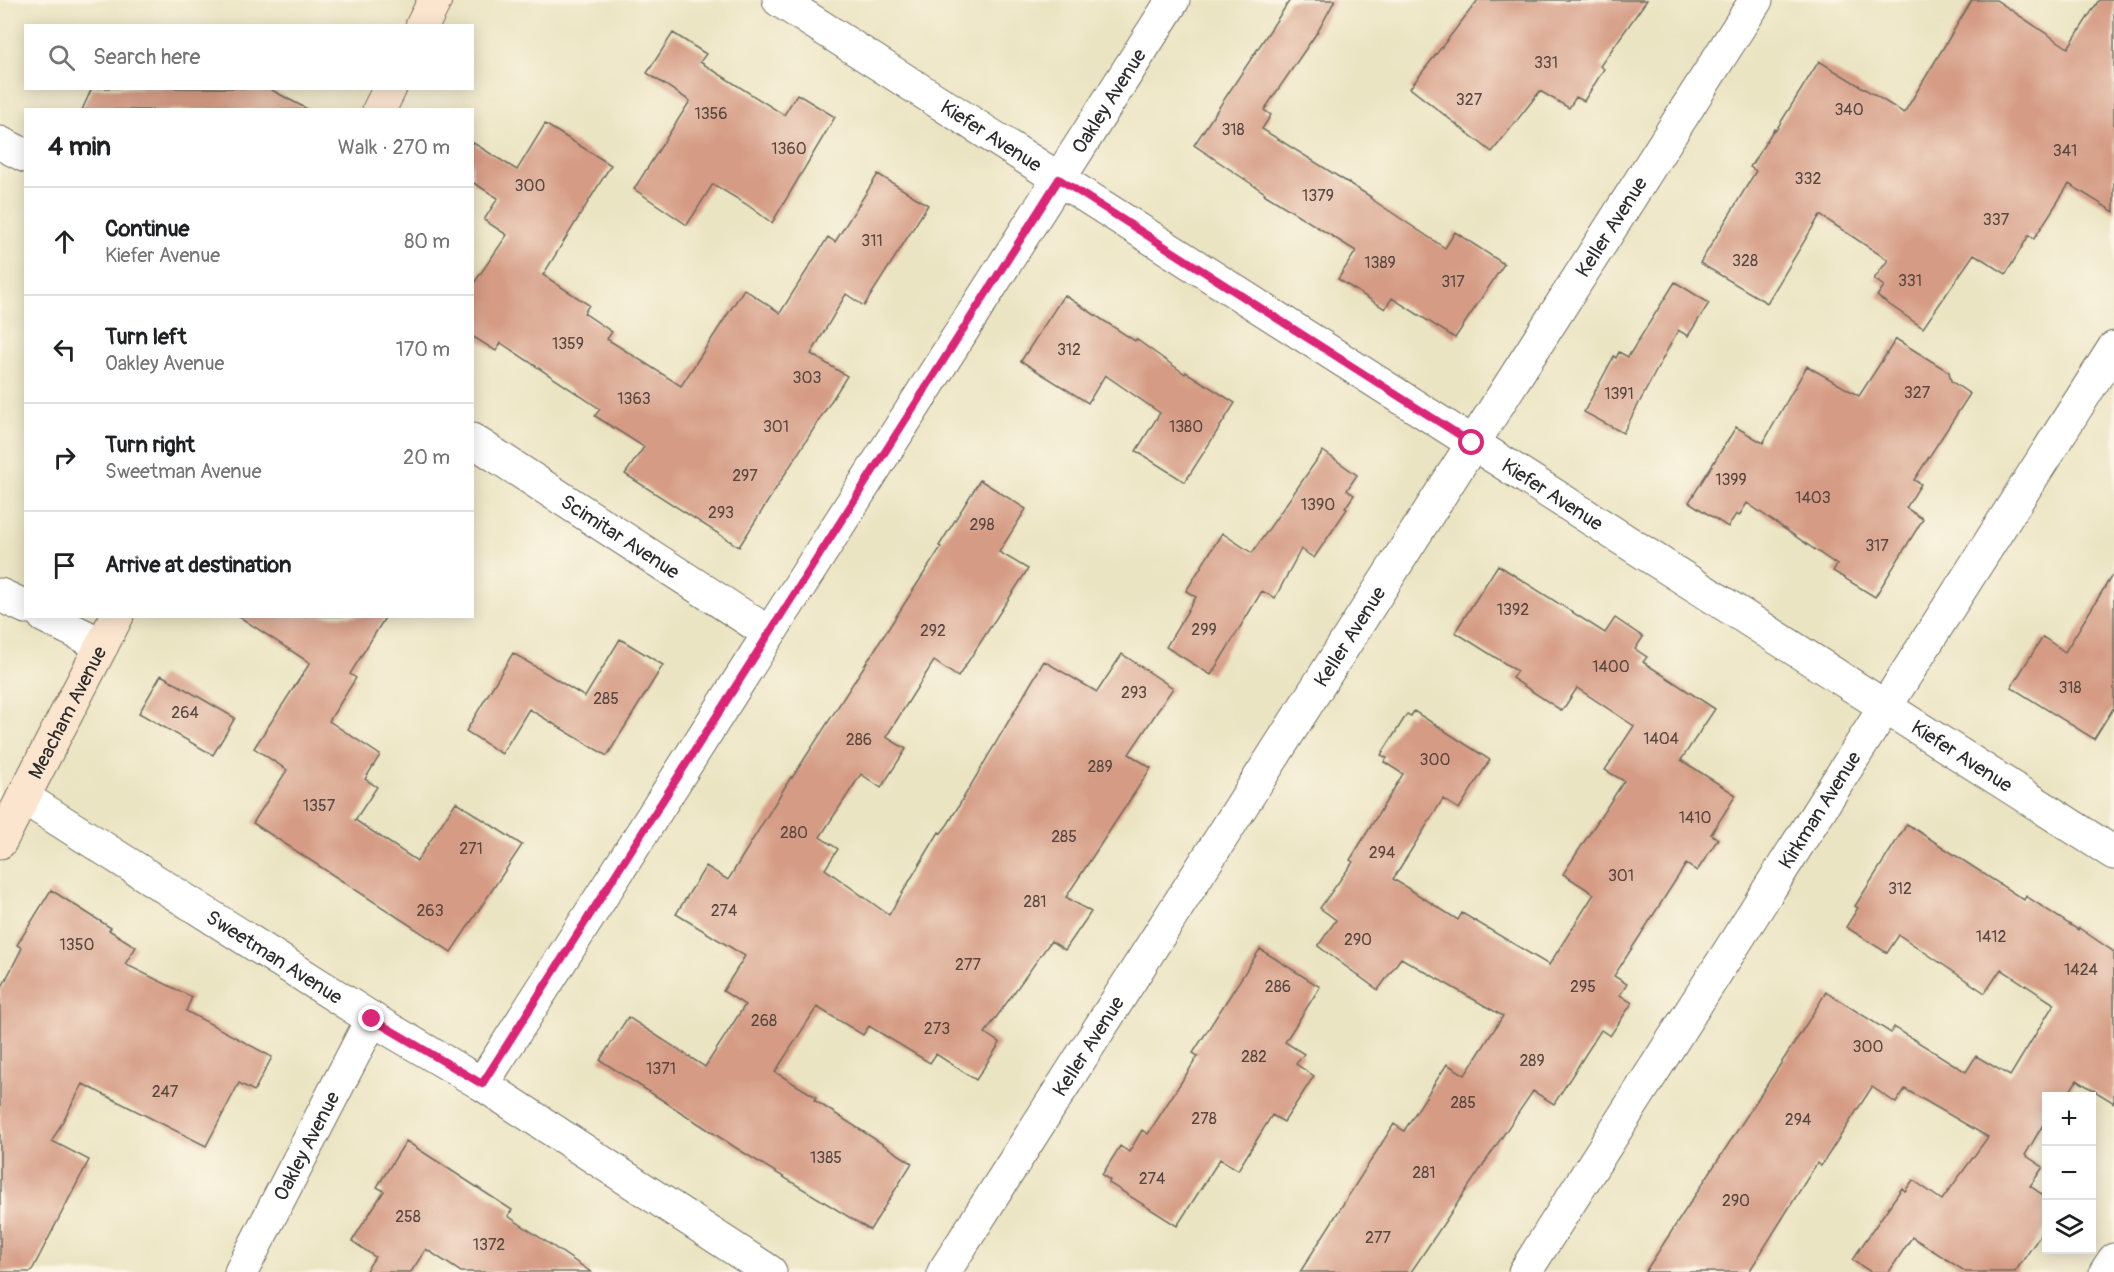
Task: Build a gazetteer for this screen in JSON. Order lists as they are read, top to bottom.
{
  "streets": {
    "main road": ["Meacham Avenue"],
    "street": [
      "Oakley Avenue",
      "Kiefer Avenue",
      "Keller Avenue",
      "Scimitar Avenue",
      "Kirkman Avenue",
      "Sweetman Avenue"
    ]
  },
  "crossings": [
    ["Oakley Avenue", "Kiefer Avenue"],
    ["Oakley Avenue", "Scimitar Avenue"],
    ["Oakley Avenue", "Sweetman Avenue"],
    ["Kiefer Avenue", "Keller Avenue"],
    ["Kiefer Avenue", "Kirkman Avenue"],
    ["Meacham Avenue", "Sweetman Avenue"]
  ],
  "house_numbers": [
    "331",
    "327",
    "340",
    "1356",
    "318",
    "1360",
    "341",
    "332",
    "300",
    "1379",
    "337",
    "311",
    "328",
    "1389",
    "331",
    "317",
    "1359",
    "312",
    "303",
    "327",
    "1391",
    "1363",
    "301",
    "1380",
    "297",
    "1399",
    "1403",
    "1390",
    "293",
    "298",
    "317",
    "1392",
    "299",
    "292",
    "1400",
    "318",
    "293",
    "285",
    "264",
    "1404",
    "286",
    "300",
    "289",
    "1357",
    "1410",
    "280",
    "285",
    "271",
    "294",
    "301",
    "312",
    "281",
    "263",
    "274",
    "1412",
    "290",
    "1350",
    "277",
    "1424",
    "286",
    "295",
    "268",
    "273",
    "300",
    "282",
    "289",
    "1371",
    "247",
    "285",
    "278",
    "294",
    "1385",
    "281",
    "274",
    "290",
    "258",
    "277",
    "1372"
  ],
  "page": {
    "search": "Search here",
    "heading": ["4 min", "Walk · 270 m"],
    "list": [
      ["Continue", "Kiefer Avenue", "80 m"],
      ["Turn left", "Oakley Avenue", "170 m"],
      ["Turn right", "Sweetman Avenue", "20 m"],
      "Arrive at destination"
    ],
    "map_buttons": ["+", "−"]
  }
}
